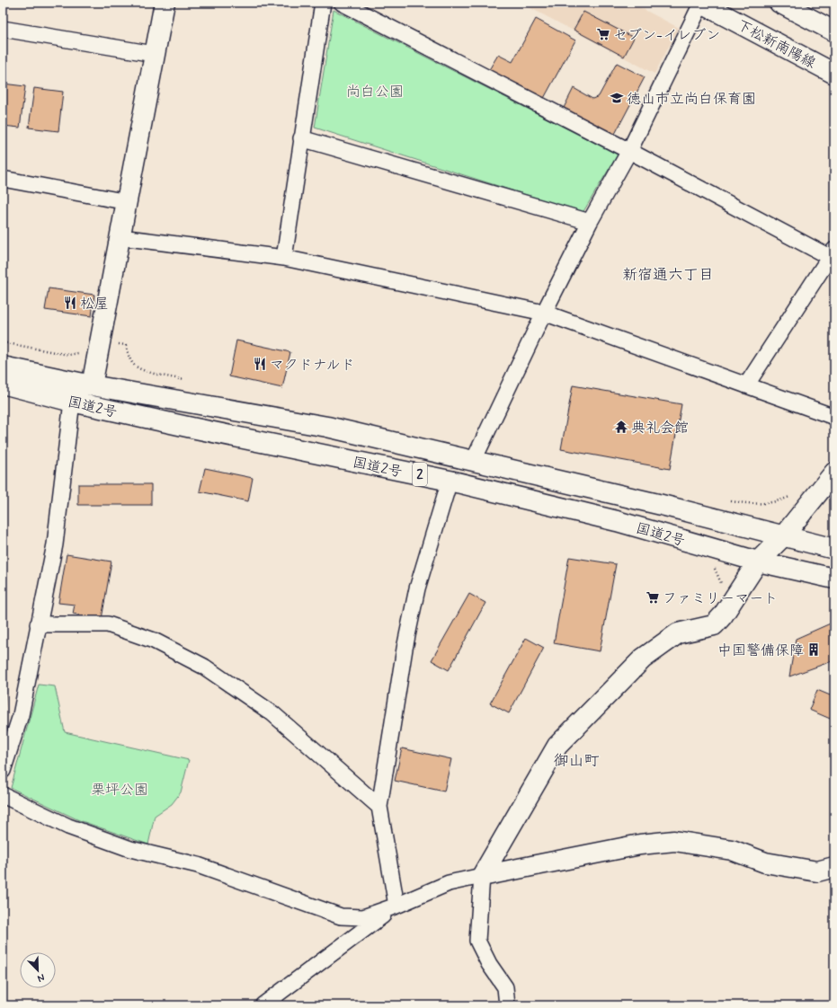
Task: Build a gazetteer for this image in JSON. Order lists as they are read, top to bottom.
{
  "streets": {
    "main road": ["下松新南陽線", "国道2号", "2"]
  },
  "districts": ["新宿通六丁目", "御山町"],
  "parks": ["尚白公園", "栗坪公園"],
  "places": {
    "supermarket": ["セブン-イレブン", "ファミリーマート"],
    "school or university": ["徳山市立尚白保育園"],
    "restaurant": ["松屋", "マクドナルド"],
    "temple": ["典礼会館"],
    "building": ["中国警備保障"]
  },
  "north": "bottom right"
}
